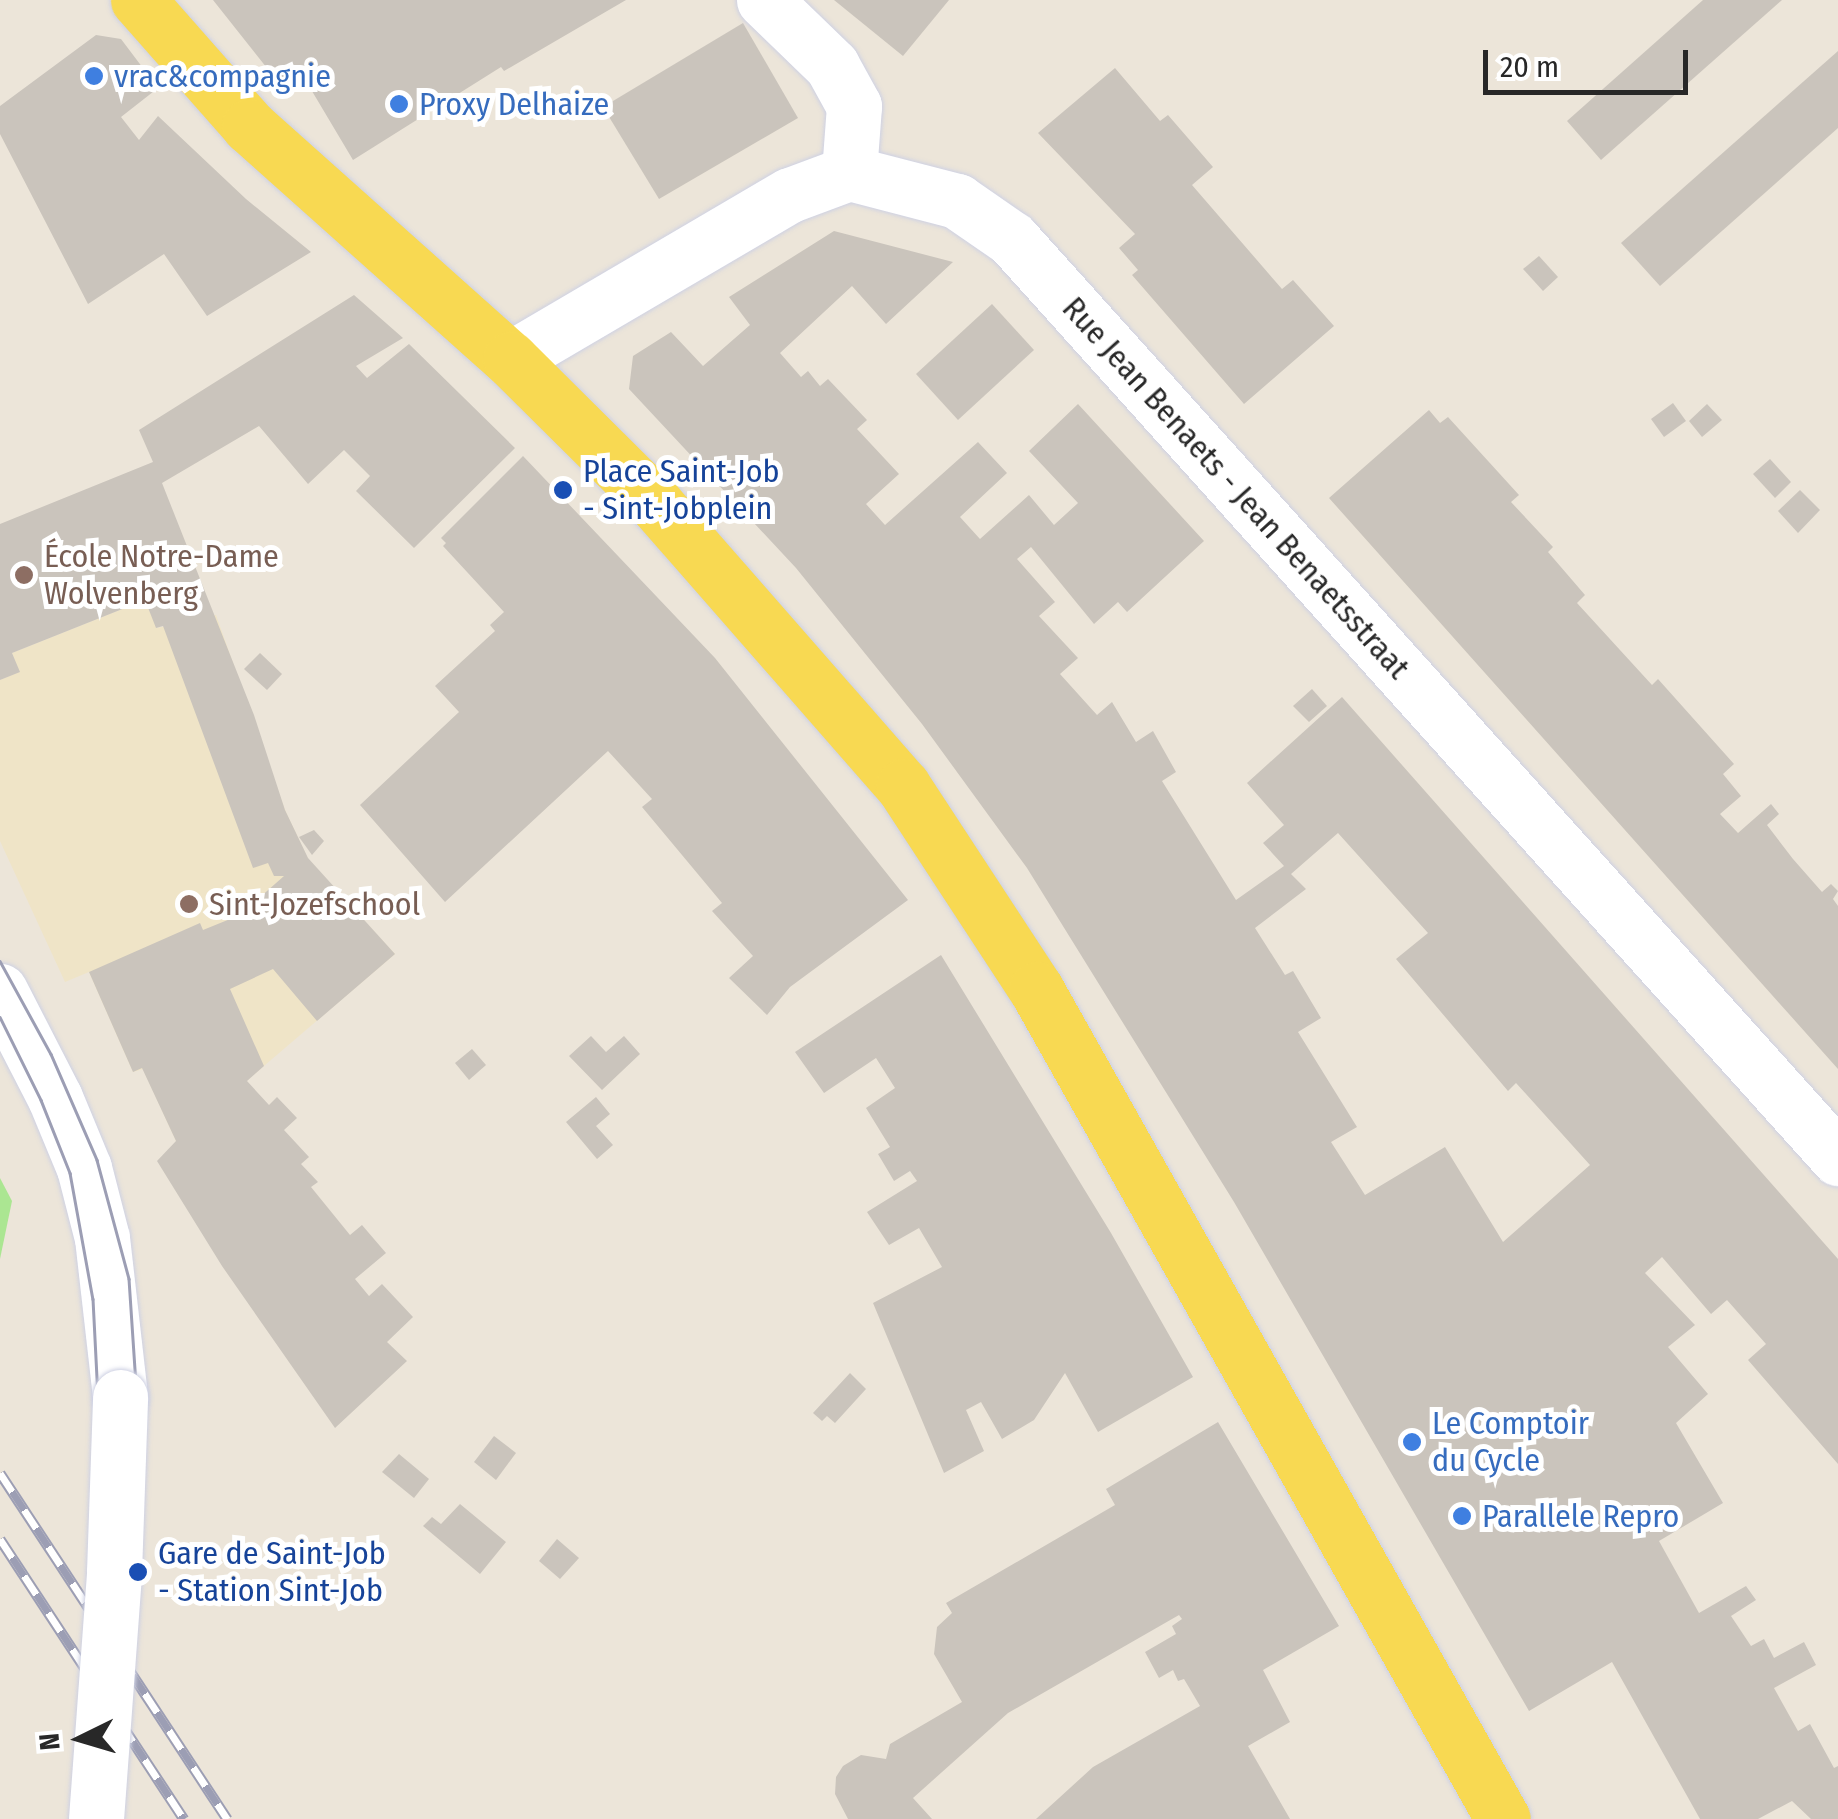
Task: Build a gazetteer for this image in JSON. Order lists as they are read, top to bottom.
{
  "streets": {
    "street": ["Rue Jean Benaets - Jean Benaetsstraat"]
  },
  "places": [
    "vrac&compagnie",
    "Proxy Delhaize",
    "Place Saint-Job - Sint-Jobplein",
    "École Notre-Dame Wolvenberg",
    "Sint-Jozefschool",
    "Le Comptoir du Cycle",
    "Parallele Repro",
    "Gare de Saint-Job - Station Sint-Job"
  ],
  "scale_bar": "20 m",
  "north": "left"
}
